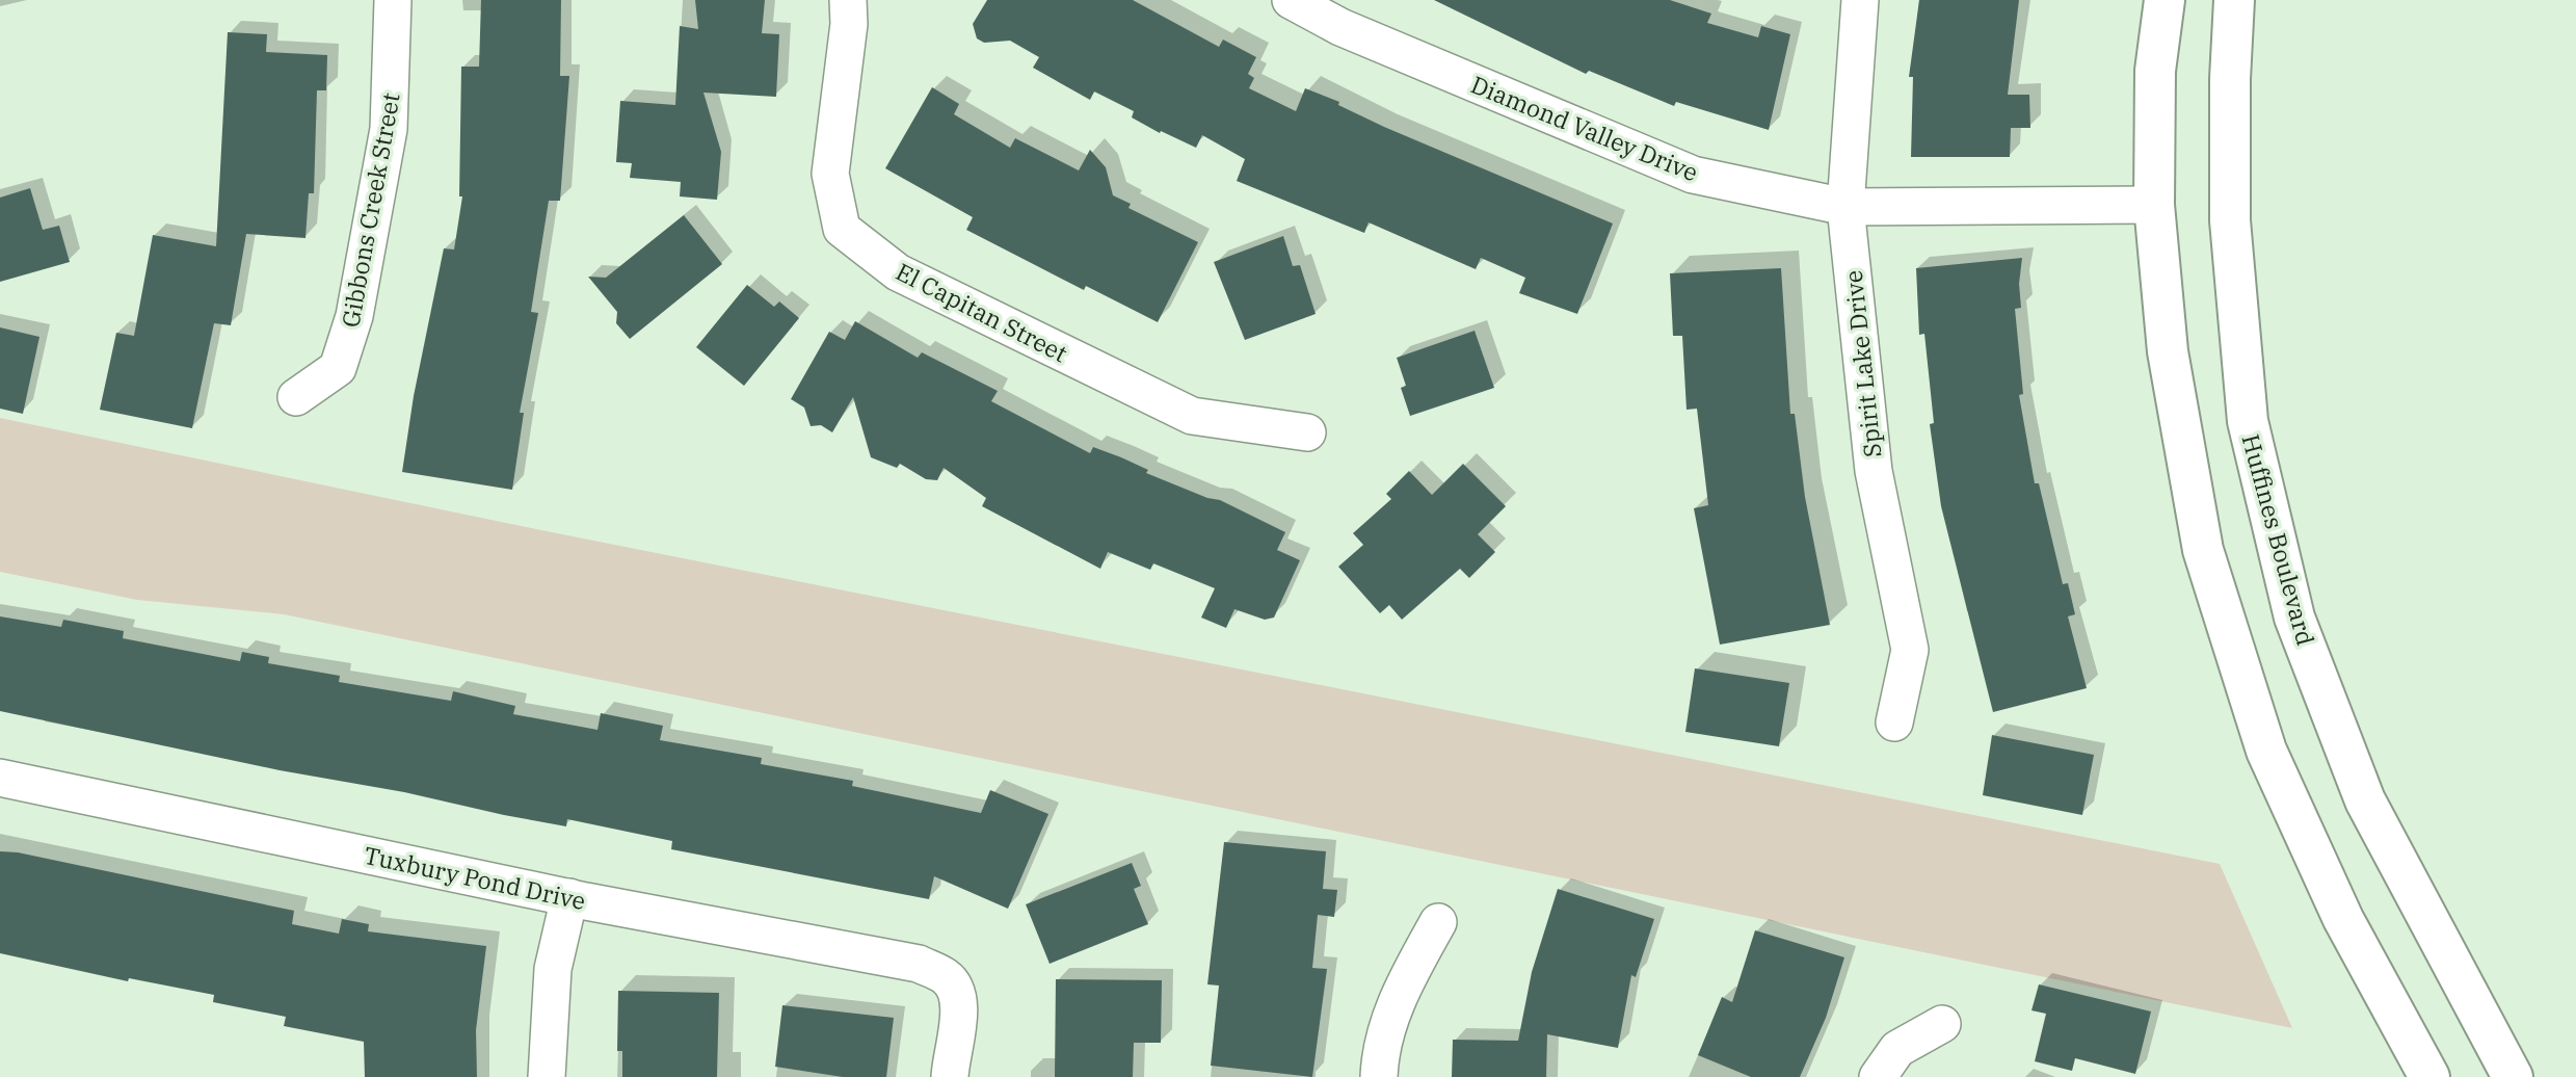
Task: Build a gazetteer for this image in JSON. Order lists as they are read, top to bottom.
{
  "streets": {
    "main road": ["Huffines Boulevard"],
    "street": [
      "Diamond Valley Drive",
      "Gibbons Creek Street",
      "El Capitan Street",
      "Spirit Lake Drive",
      "Tuxbury Pond Drive"
    ]
  },
  "crossings": [
    ["Diamond Valley Drive", "Spirit Lake Drive"]
  ]
}
